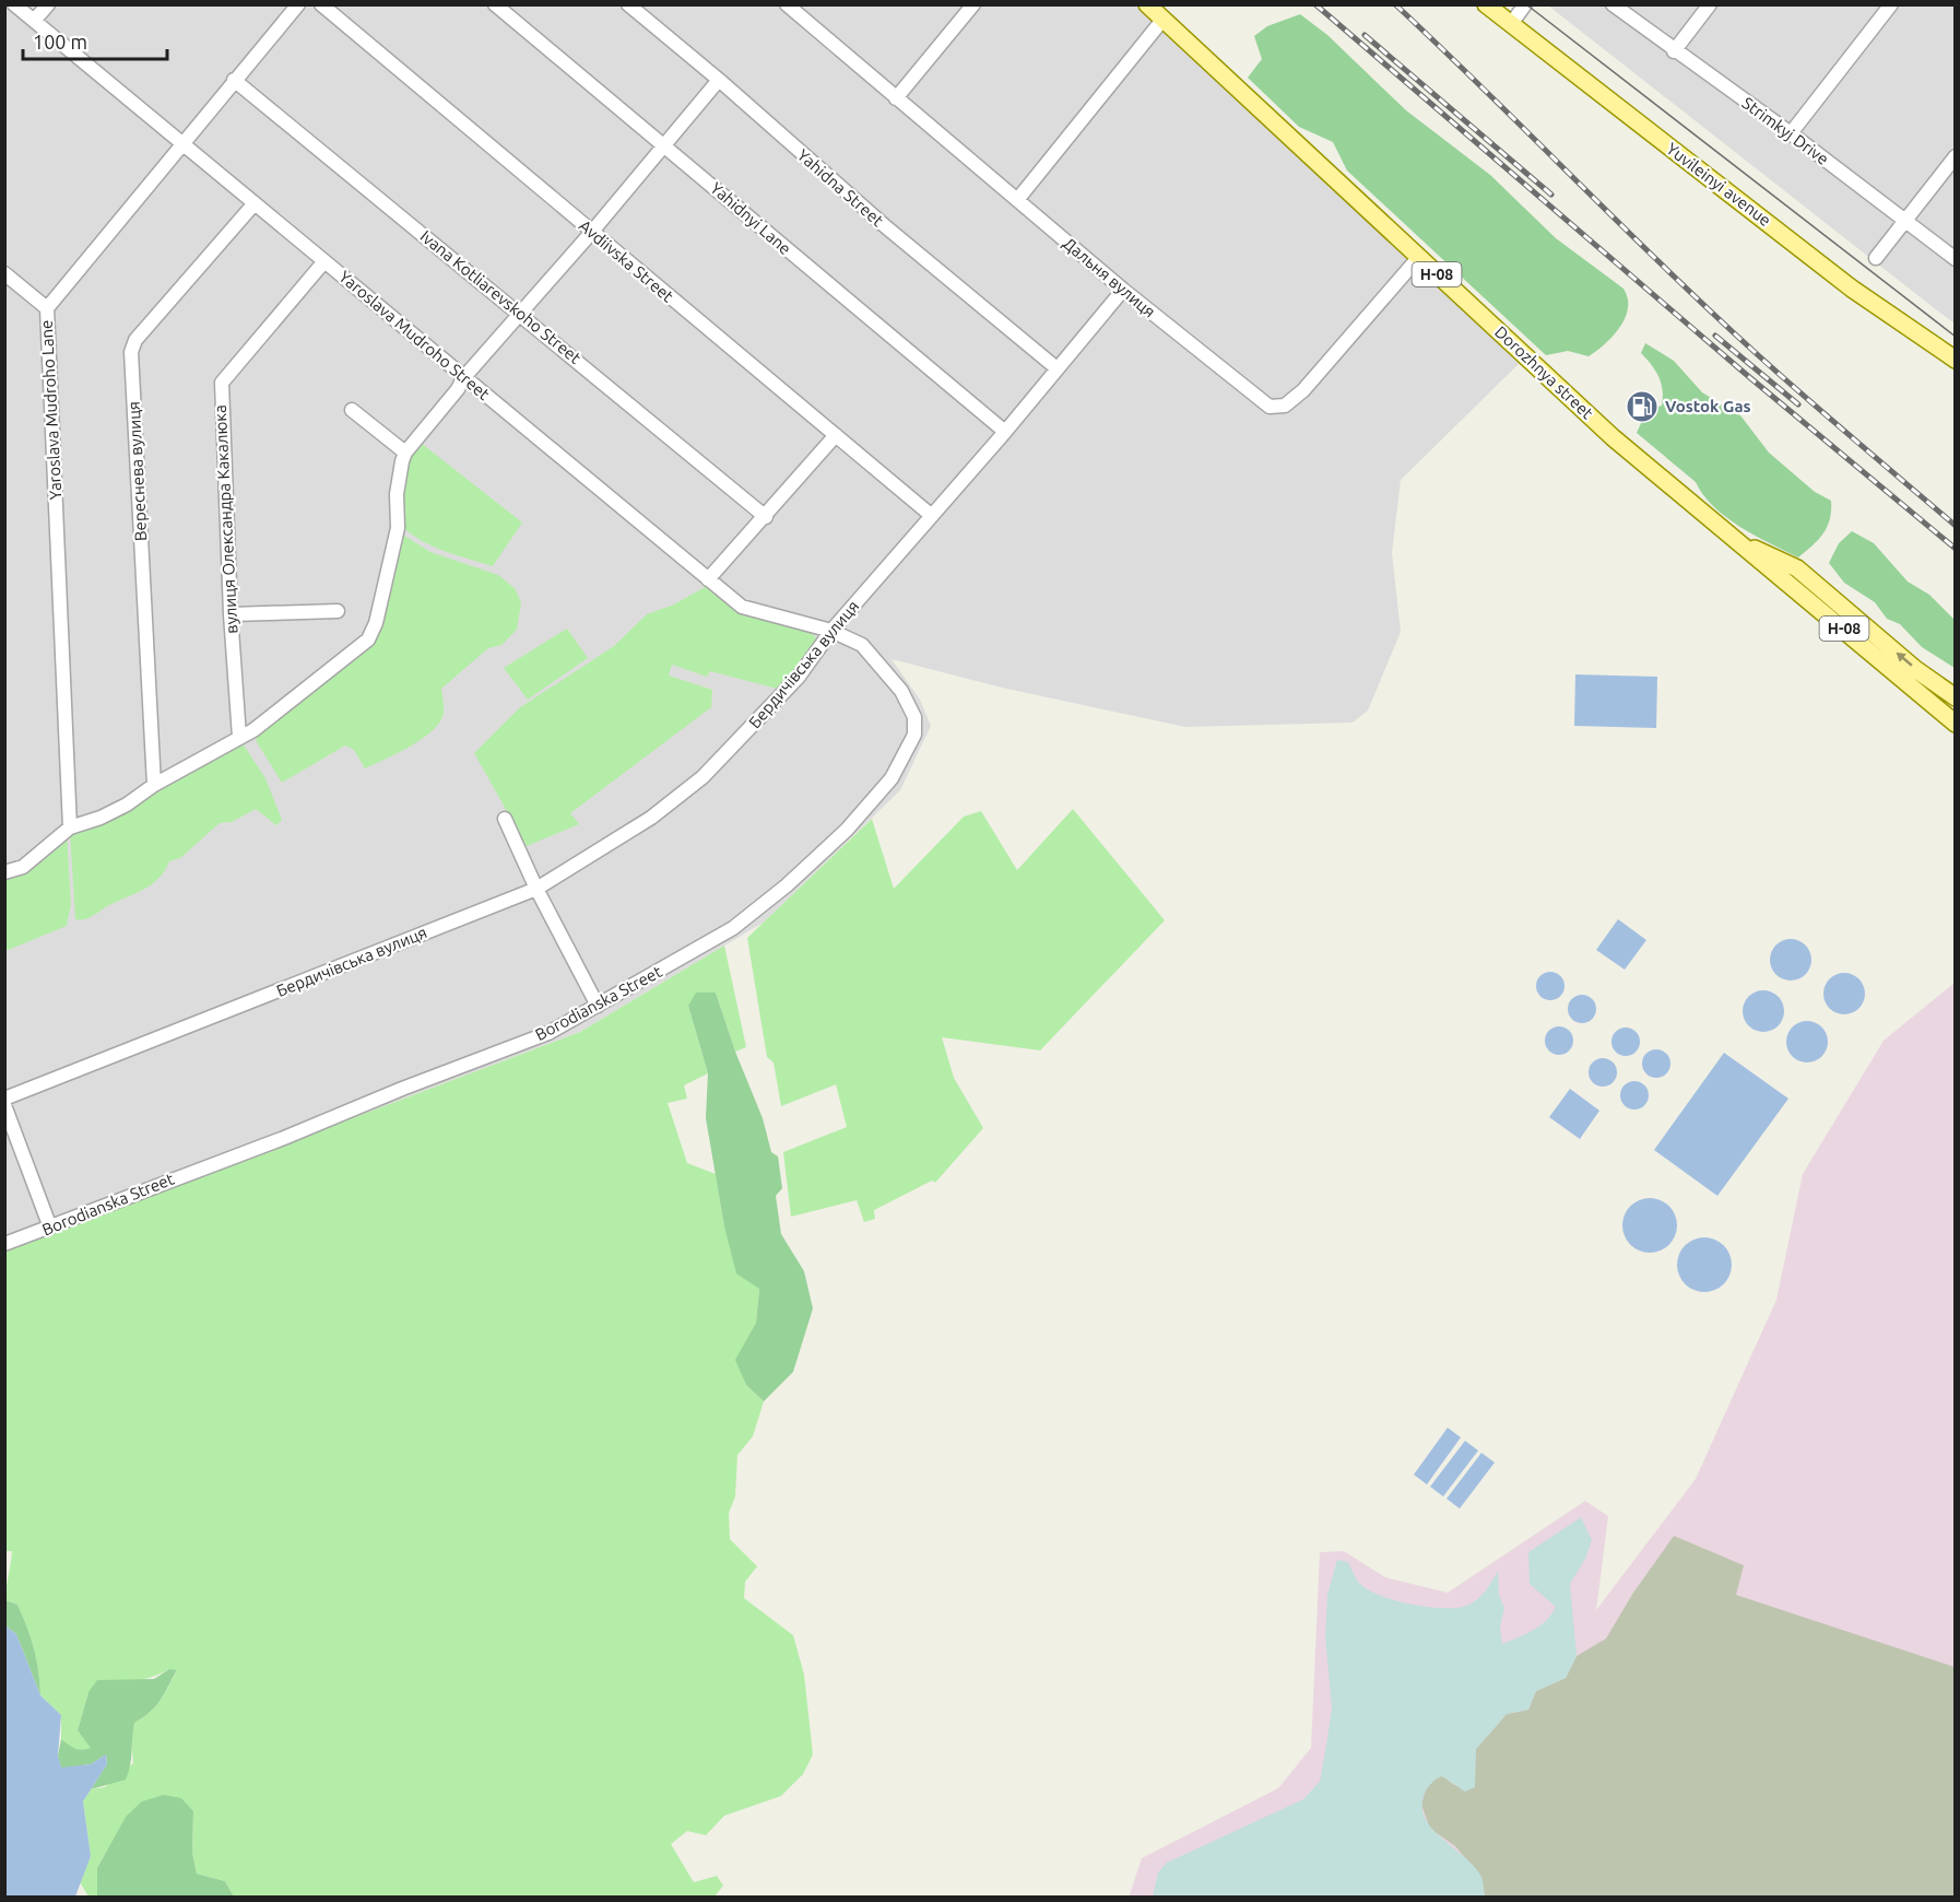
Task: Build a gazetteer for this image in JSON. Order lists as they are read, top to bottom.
{
  "streets": {
    "main road": ["Yuvileinyi avenue", "Н-08", "Dorozhnya street"],
    "street": [
      "Strimkyj Drive",
      "Yahidna Street",
      "Yahidnyi Lane",
      "Avdiivska Street",
      "Дальня вулиця",
      "Ivana Kotliarevskoho Street",
      "Yaroslava Mudroho Street",
      "Yaroslava Mudroho Lane",
      "Вереснева вулиця",
      "вулиця Олександра Какалюка",
      "Бердичівська вулиця",
      "Borodianska Street"
    ]
  },
  "crossings": [
    ["Yahidna Street", "Бердичівська вулиця"],
    ["Yahidnyi Lane", "Бердичівська вулиця"],
    ["Avdiivska Street", "Бердичівська вулиця"],
    ["Дальня вулиця", "Dorozhnya street"],
    ["Дальня вулиця", "Бердичівська вулиця"],
    ["Ivana Kotliarevskoho Street", "Yaroslava Mudroho Lane"],
    ["Yaroslava Mudroho Street", "Yaroslava Mudroho Lane"],
    ["Yaroslava Mudroho Street", "Вереснева вулиця"],
    ["Yaroslava Mudroho Street", "вулиця Олександра Какалюка"],
    ["Yaroslava Mudroho Street", "Бердичівська вулиця"],
    ["Yaroslava Mudroho Street", "Borodianska Street"],
    ["Бердичівська вулиця", "Borodianska Street"]
  ],
  "places": {
    "fuel station": ["Vostok Gas"]
  },
  "scale_bar": "100 m"
}
